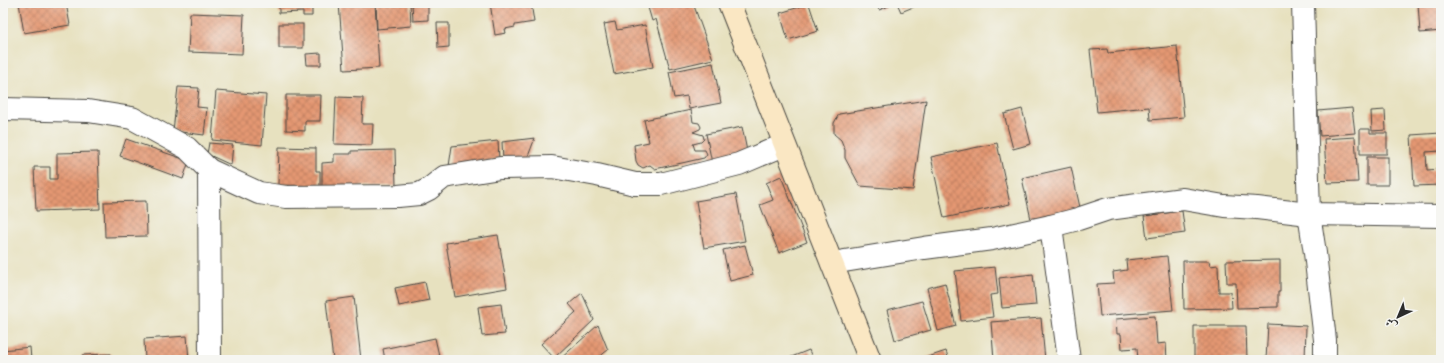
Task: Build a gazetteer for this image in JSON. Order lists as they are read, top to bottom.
{
  "north": "bottom left"
}
